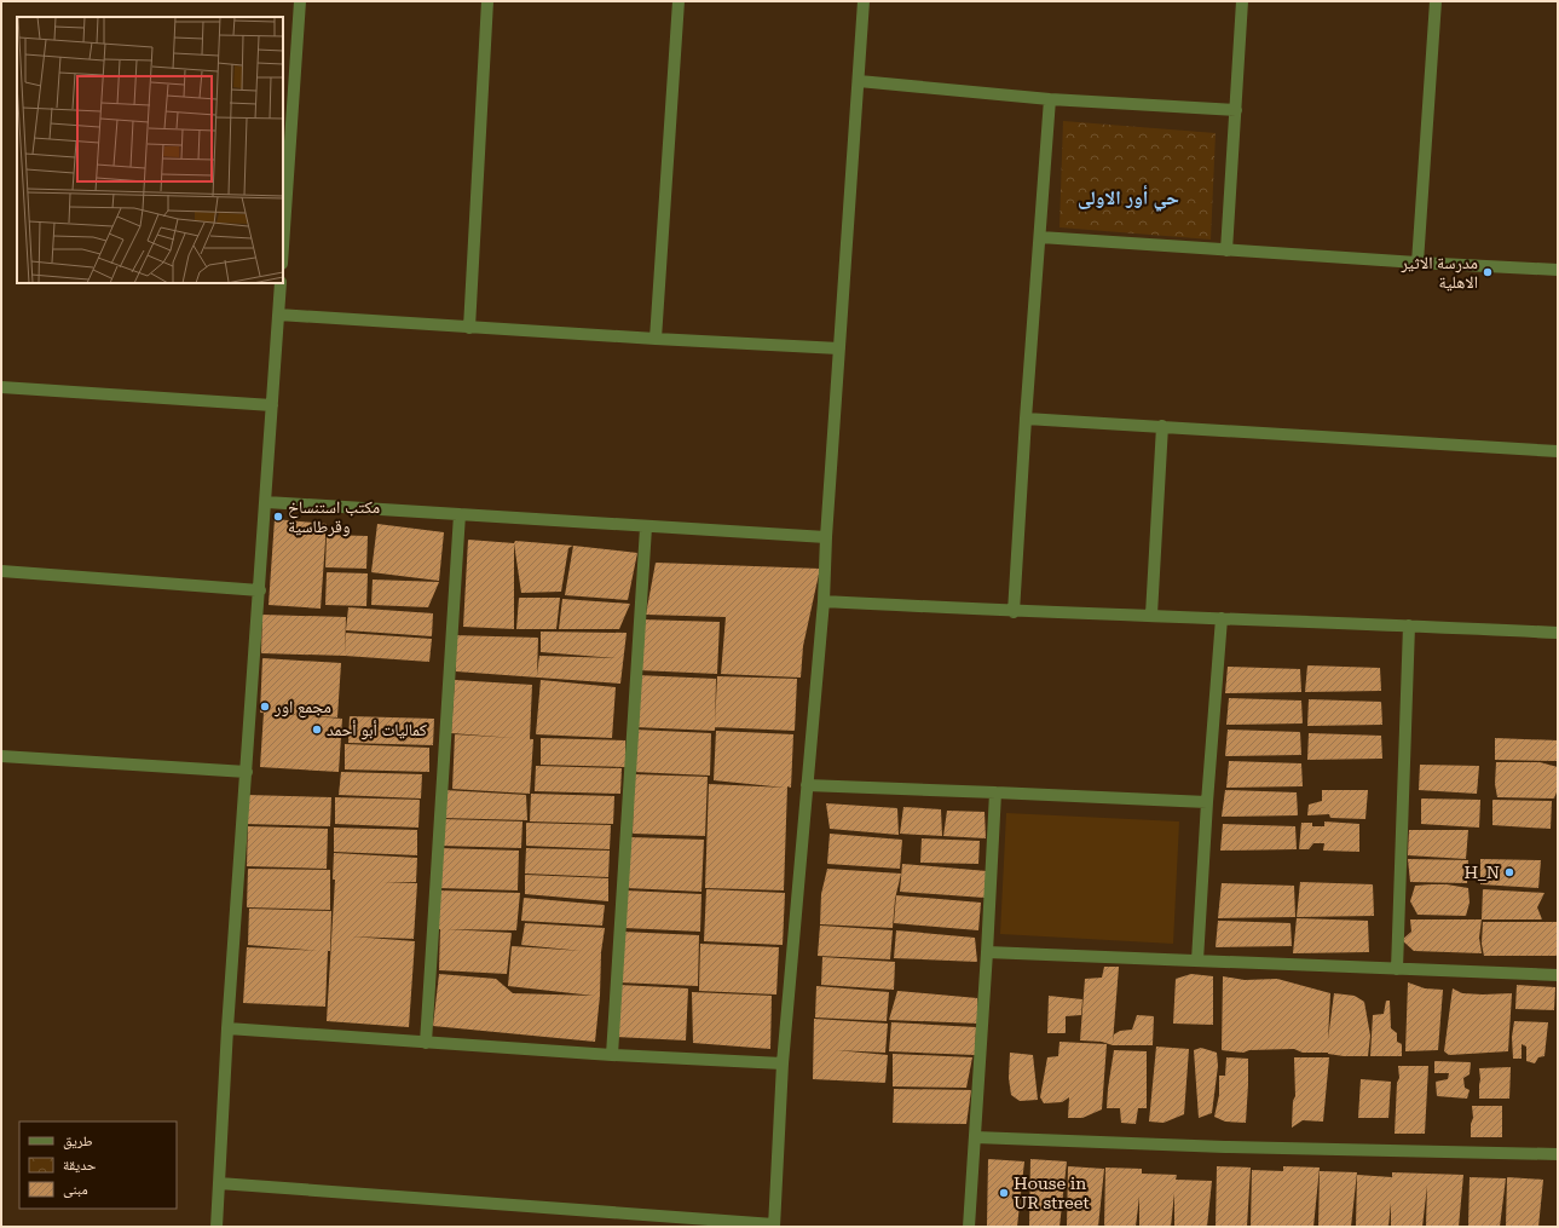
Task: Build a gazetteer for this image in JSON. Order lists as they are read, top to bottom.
{
  "districts": ["حي أور الاولى"],
  "places": [
    "مدرسة الاثير الاهلية",
    "مكتب استنساخ وقرطاسية",
    "مجمع اور",
    "كماليات أبو أحمد",
    "H_N",
    "House in UR street"
  ],
  "legend": ["طريق", "حديقة", "مبنى"]
}
